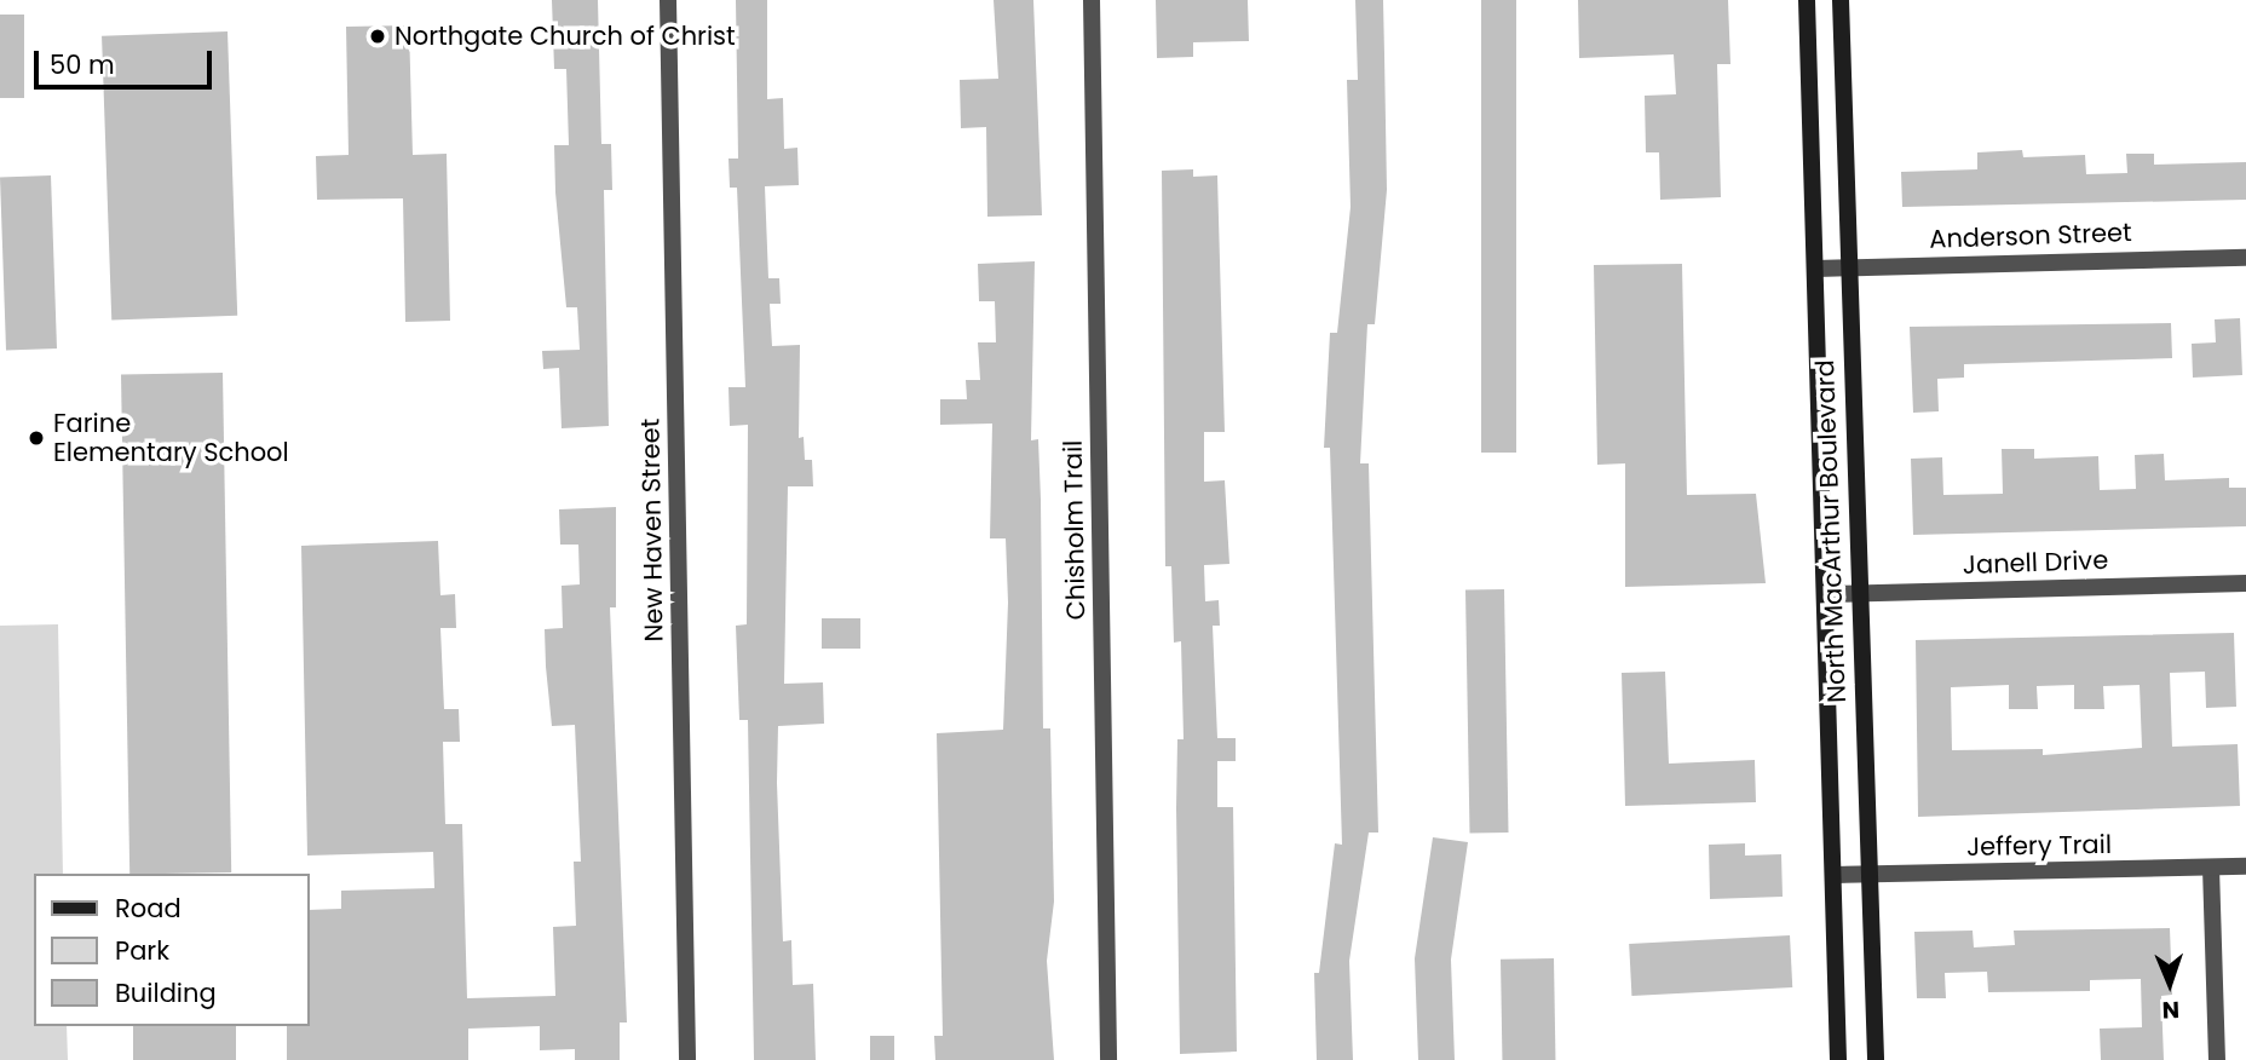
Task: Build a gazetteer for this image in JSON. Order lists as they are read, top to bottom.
{
  "streets": {
    "main road": ["North MacArthur Boulevard"],
    "street": [
      "Anderson Street",
      "New Haven Street",
      "Chisholm Trail",
      "Janell Drive",
      "Jeffery Trail"
    ]
  },
  "crossings": [
    ["Anderson Street", "North MacArthur Boulevard"],
    ["North MacArthur Boulevard", "Janell Drive"],
    ["North MacArthur Boulevard", "Jeffery Trail"]
  ],
  "places": ["Northgate Church of Christ", "Farine Elementary School"],
  "legend": ["Road", "Park", "Building"],
  "scale_bar": "50 m",
  "north": "bottom"
}
